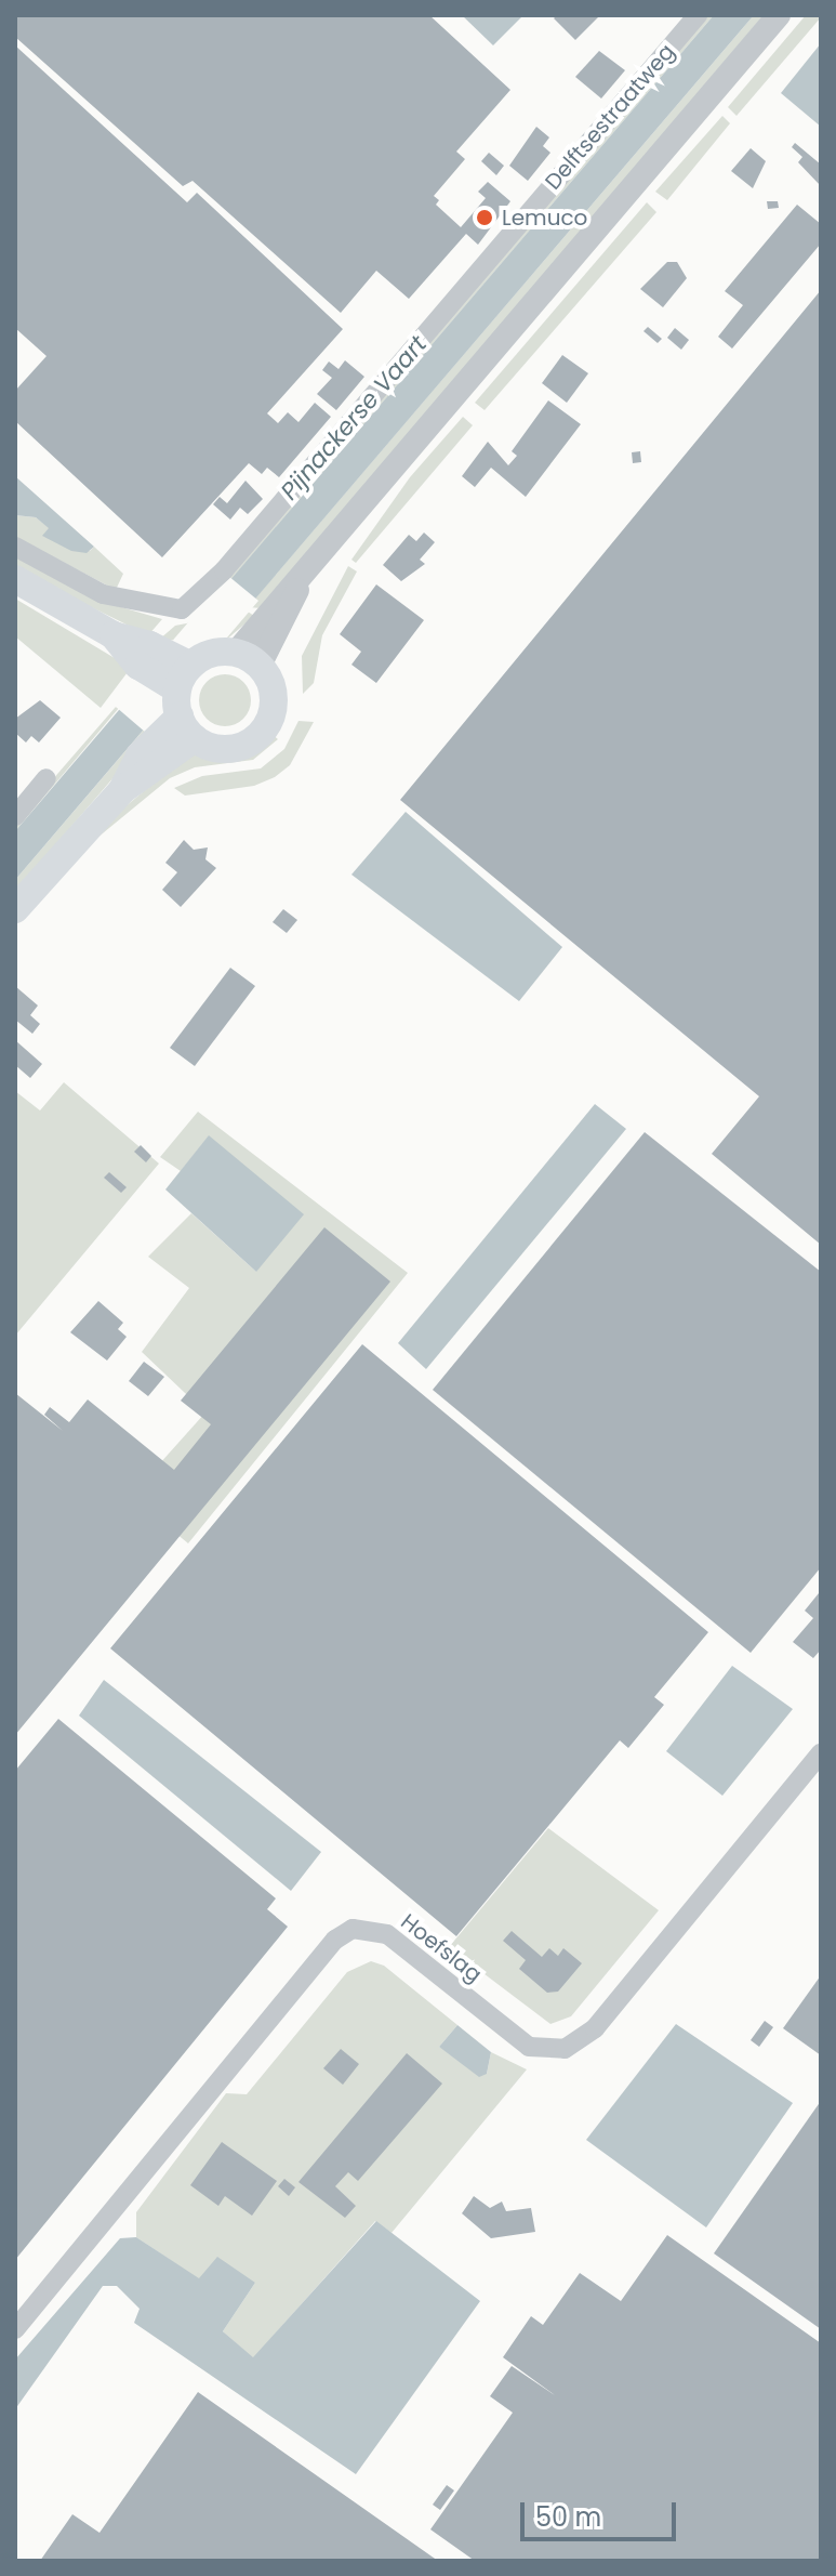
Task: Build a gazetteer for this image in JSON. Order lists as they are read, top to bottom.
{
  "streets": {
    "street": ["Delftsestraatweg", "Hoefslag"]
  },
  "water": ["Pijnackerse Vaart"],
  "places": ["Lemuco"],
  "scale_bar": "50 m"
}
